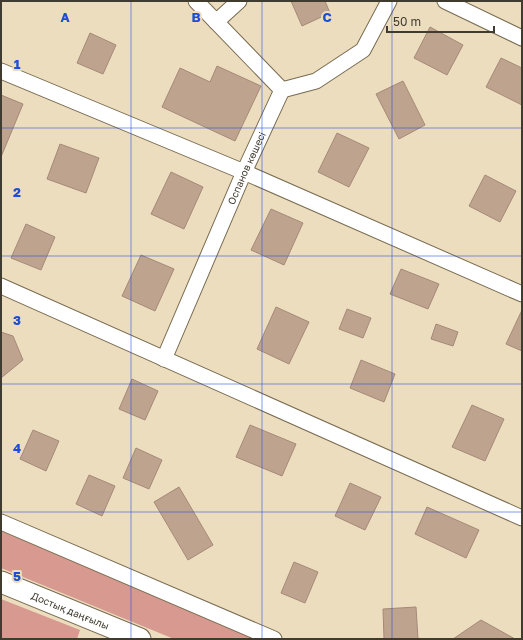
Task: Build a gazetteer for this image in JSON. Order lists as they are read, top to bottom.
{
  "streets": {
    "main road": ["Достық даңғылы"],
    "street": ["Оспанов көшесі"]
  },
  "scale_bar": "50 m",
  "grid": {
    "columns": ["A", "B", "C"],
    "rows": [
      "1",
      "2",
      "3",
      "4",
      "5"
    ]
  }
}
